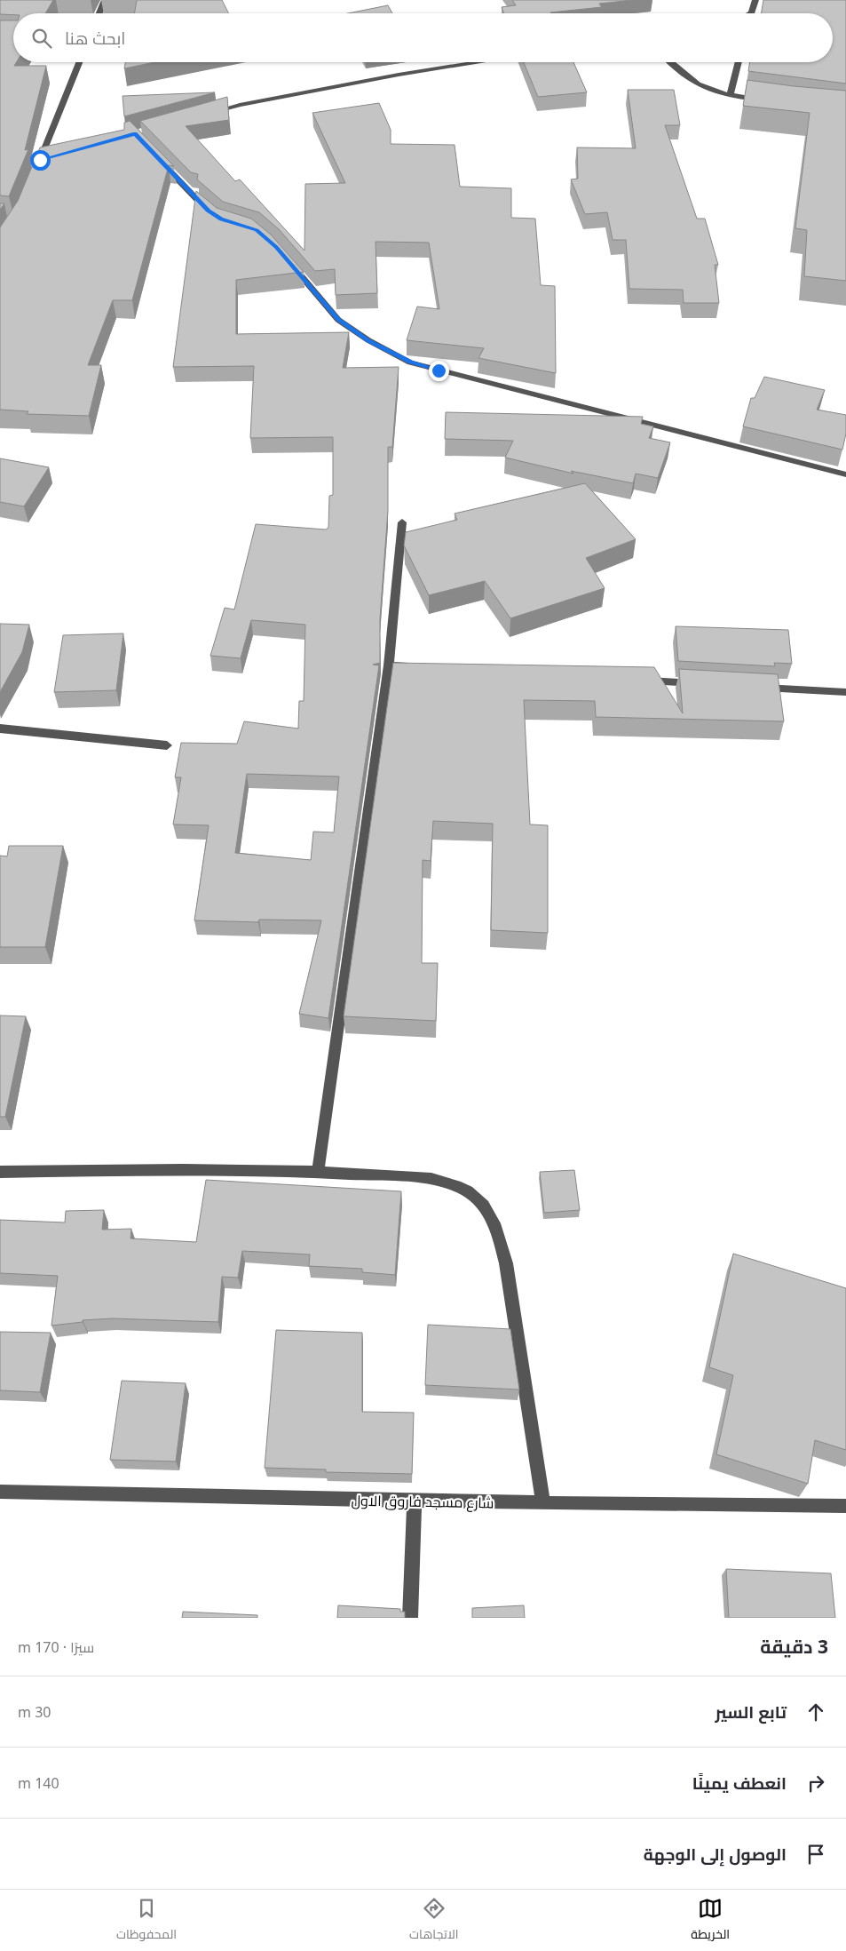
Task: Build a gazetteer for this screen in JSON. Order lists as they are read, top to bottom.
{
  "streets": {
    "street": ["شارع مسجد فاروق الاول"]
  },
  "page": {
    "search": "ابحث هنا",
    "heading": ["3 دقيقة", "سيرًا · 170 m"],
    "list": [
      ["تابع السير", "30 m"],
      ["انعطف يمينًا", "140 m"],
      "الوصول إلى الوجهة"
    ],
    "nav": ["الخريطة", "الاتجاهات", "المحفوظات"]
  }
}
